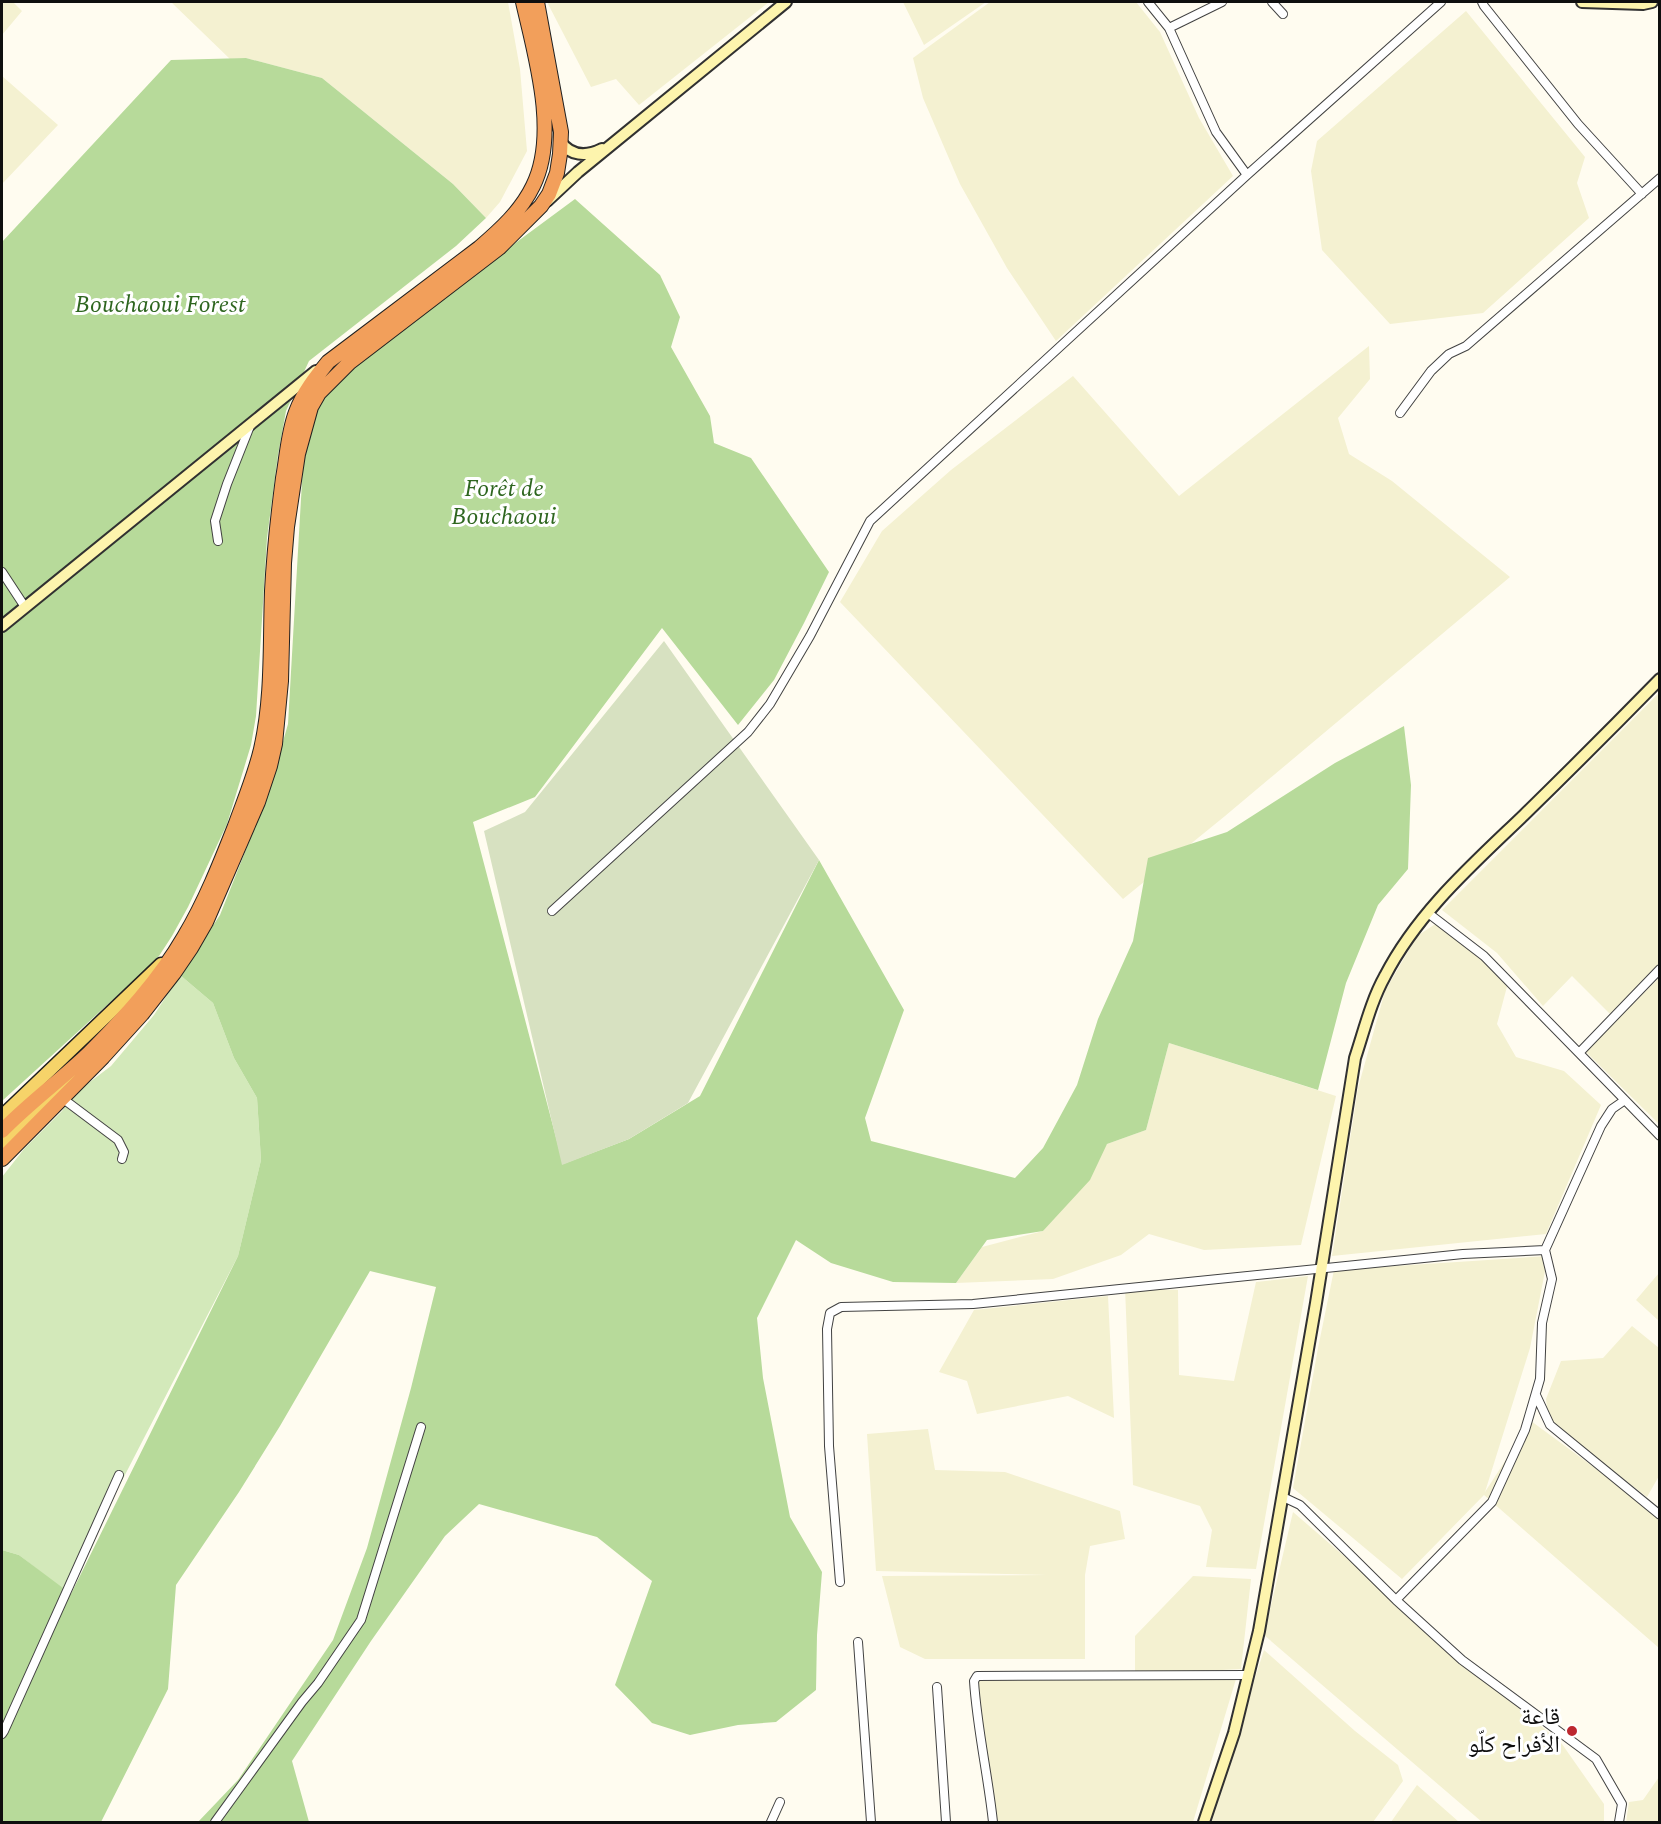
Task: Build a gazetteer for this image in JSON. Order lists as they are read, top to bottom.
{
  "parks": ["Bouchaoui Forest", "Forêt de Bouchaoui"],
  "places": ["قاعة الأفراح كلّو"]
}
